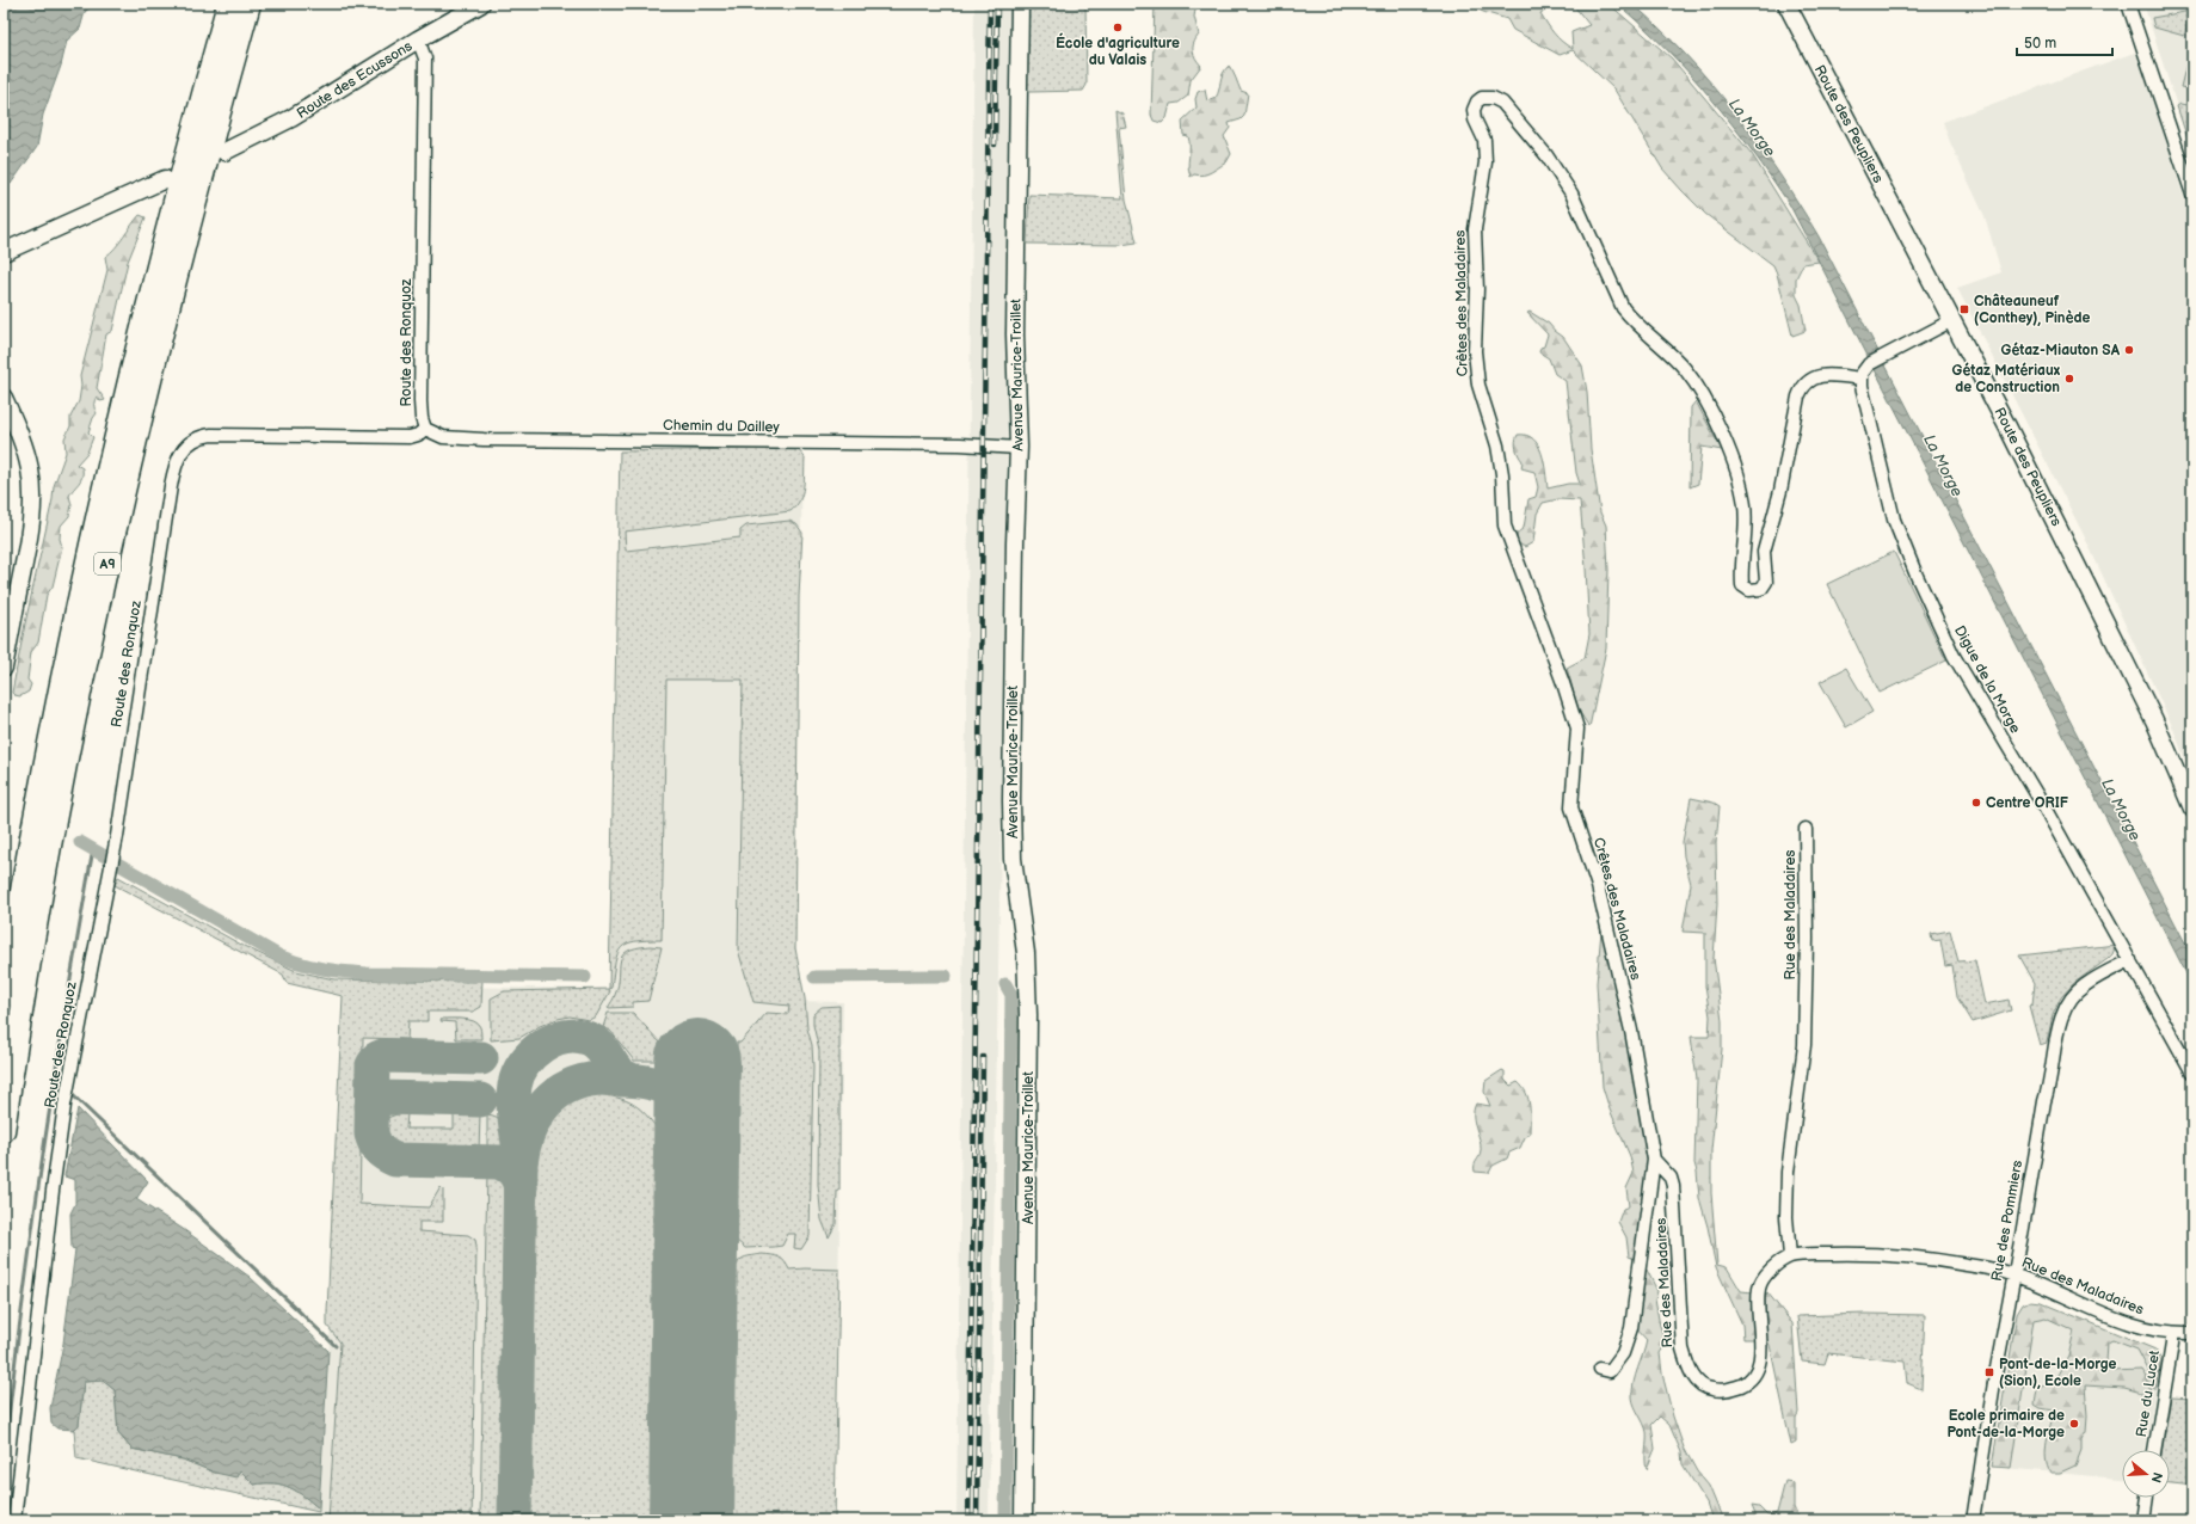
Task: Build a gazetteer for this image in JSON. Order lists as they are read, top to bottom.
{
  "streets": {
    "highway": ["A9"],
    "street": [
      "Route des Ecussons",
      "Route des Peupliers",
      "Crêtes des Maladaires",
      "Route des Ronquoz",
      "Avenue Maurice-Troillet",
      "Chemin du Dailley",
      "Digue de la Morge",
      "Rue des Maladaires",
      "Rue des Pommiers",
      "Rue du Lucet"
    ]
  },
  "crossings": [
    ["Route des Ecussons", "Route des Ronquoz"],
    ["Crêtes des Maladaires", "Digue de la Morge"],
    ["Crêtes des Maladaires", "Rue des Maladaires"],
    ["Route des Ronquoz", "Chemin du Dailley"],
    ["Avenue Maurice-Troillet", "Chemin du Dailley"],
    ["Digue de la Morge", "Rue des Pommiers"],
    ["Rue des Maladaires", "Rue des Pommiers"],
    ["Rue des Maladaires", "Rue du Lucet"]
  ],
  "water": ["La Morge"],
  "places": {
    "other": [
      "École d'agriculture du Valais",
      "Gétaz-Miauton SA",
      "Gétaz Matériaux de Construction",
      "Centre ORIF",
      "Ecole primaire de Pont-de-la-Morge"
    ],
    "transit": ["Châteauneuf (Conthey), Pinède", "Pont-de-la-Morge (Sion), Ecole"]
  },
  "scale_bar": "50 m",
  "north": "right"
}
